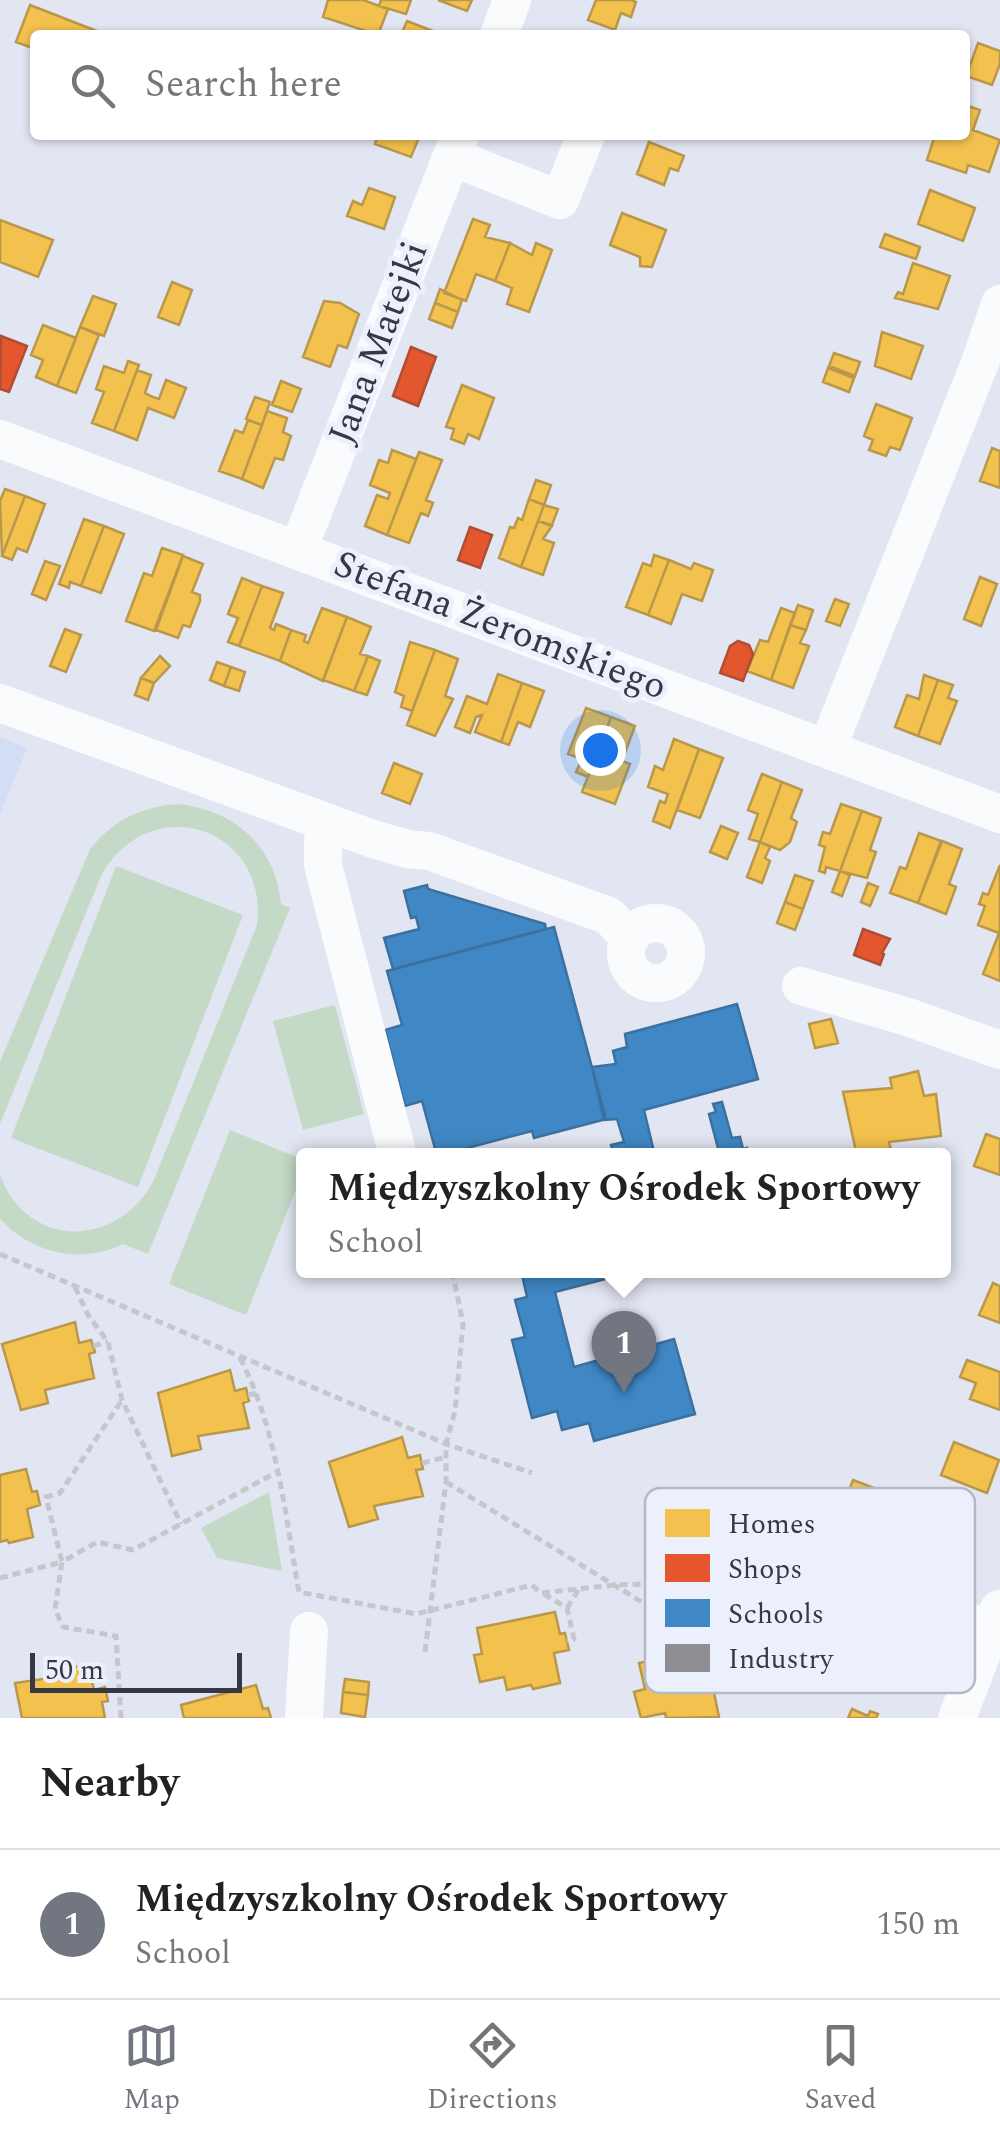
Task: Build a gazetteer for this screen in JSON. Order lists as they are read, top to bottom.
{
  "streets": {
    "street": ["Jana Matejki", "Stefana Żeromskiego"]
  },
  "crossings": [
    ["Jana Matejki", "Stefana Żeromskiego"]
  ],
  "legend": [
    "Homes",
    "Shops",
    "Schools",
    "Industry"
  ],
  "scale_bar": "50 m",
  "page": {
    "search": "Search here",
    "popup": ["Międzyszkolny Ośrodek Sportowy", "School"],
    "pins": "1",
    "scale": "50 m",
    "heading": "Nearby",
    "list": [
      {
        "mark": "1",
        "name": "Międzyszkolny Ośrodek Sportowy",
        "note": "School",
        "value": "150 m"
      }
    ],
    "nav": ["Map", "Directions", "Saved"]
  }
}
